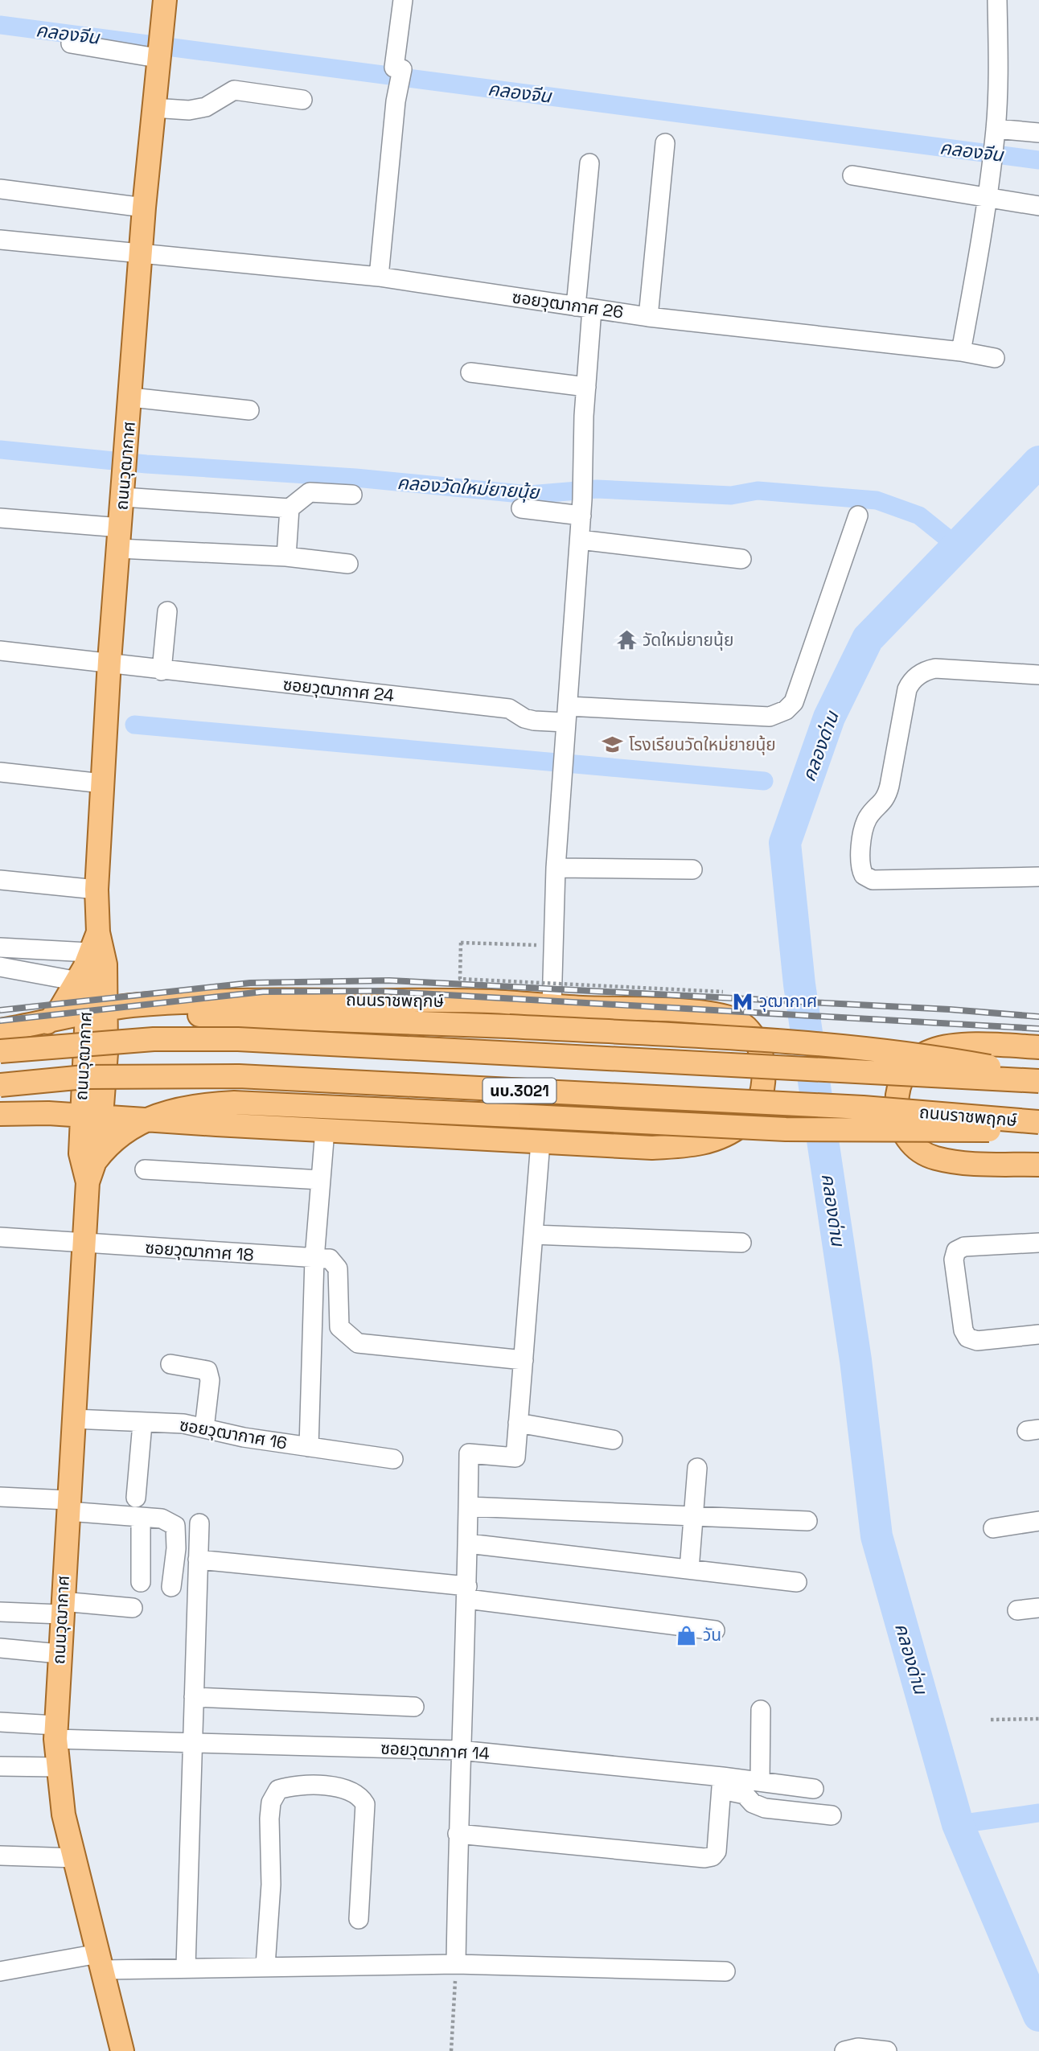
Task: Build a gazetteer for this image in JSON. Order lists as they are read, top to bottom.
{
  "streets": {
    "main road": ["ถนนวุฒากาศ", "ถนนราชพฤกษ์", "นบ.3021"],
    "street": [
      "ซอยวุฒากาศ 26",
      "ซอยวุฒากาศ 24",
      "ซอยวุฒากาศ 18",
      "ซอยวุฒากาศ 16",
      "ซอยวุฒากาศ 14"
    ]
  },
  "crossings": [
    ["ซอยวุฒากาศ 26", "ถนนวุฒากาศ"],
    ["ถนนวุฒากาศ", "ซอยวุฒากาศ 24"],
    ["ถนนวุฒากาศ", "ถนนราชพฤกษ์"],
    ["ถนนวุฒากาศ", "ซอยวุฒากาศ 18"],
    ["ถนนวุฒากาศ", "ซอยวุฒากาศ 16"],
    ["ถนนวุฒากาศ", "ซอยวุฒากาศ 14"]
  ],
  "water": ["คลองจีน", "คลองวัดใหม่ยายนุ้ย", "คลองด่าน"],
  "places": {
    "temple": ["วัดใหม่ยายนุ้ย"],
    "school or university": ["โรงเรียนวัดใหม่ยายนุ้ย"],
    "metro station": ["วุฒากาศ"],
    "shop": ["วัน"]
  }
}
